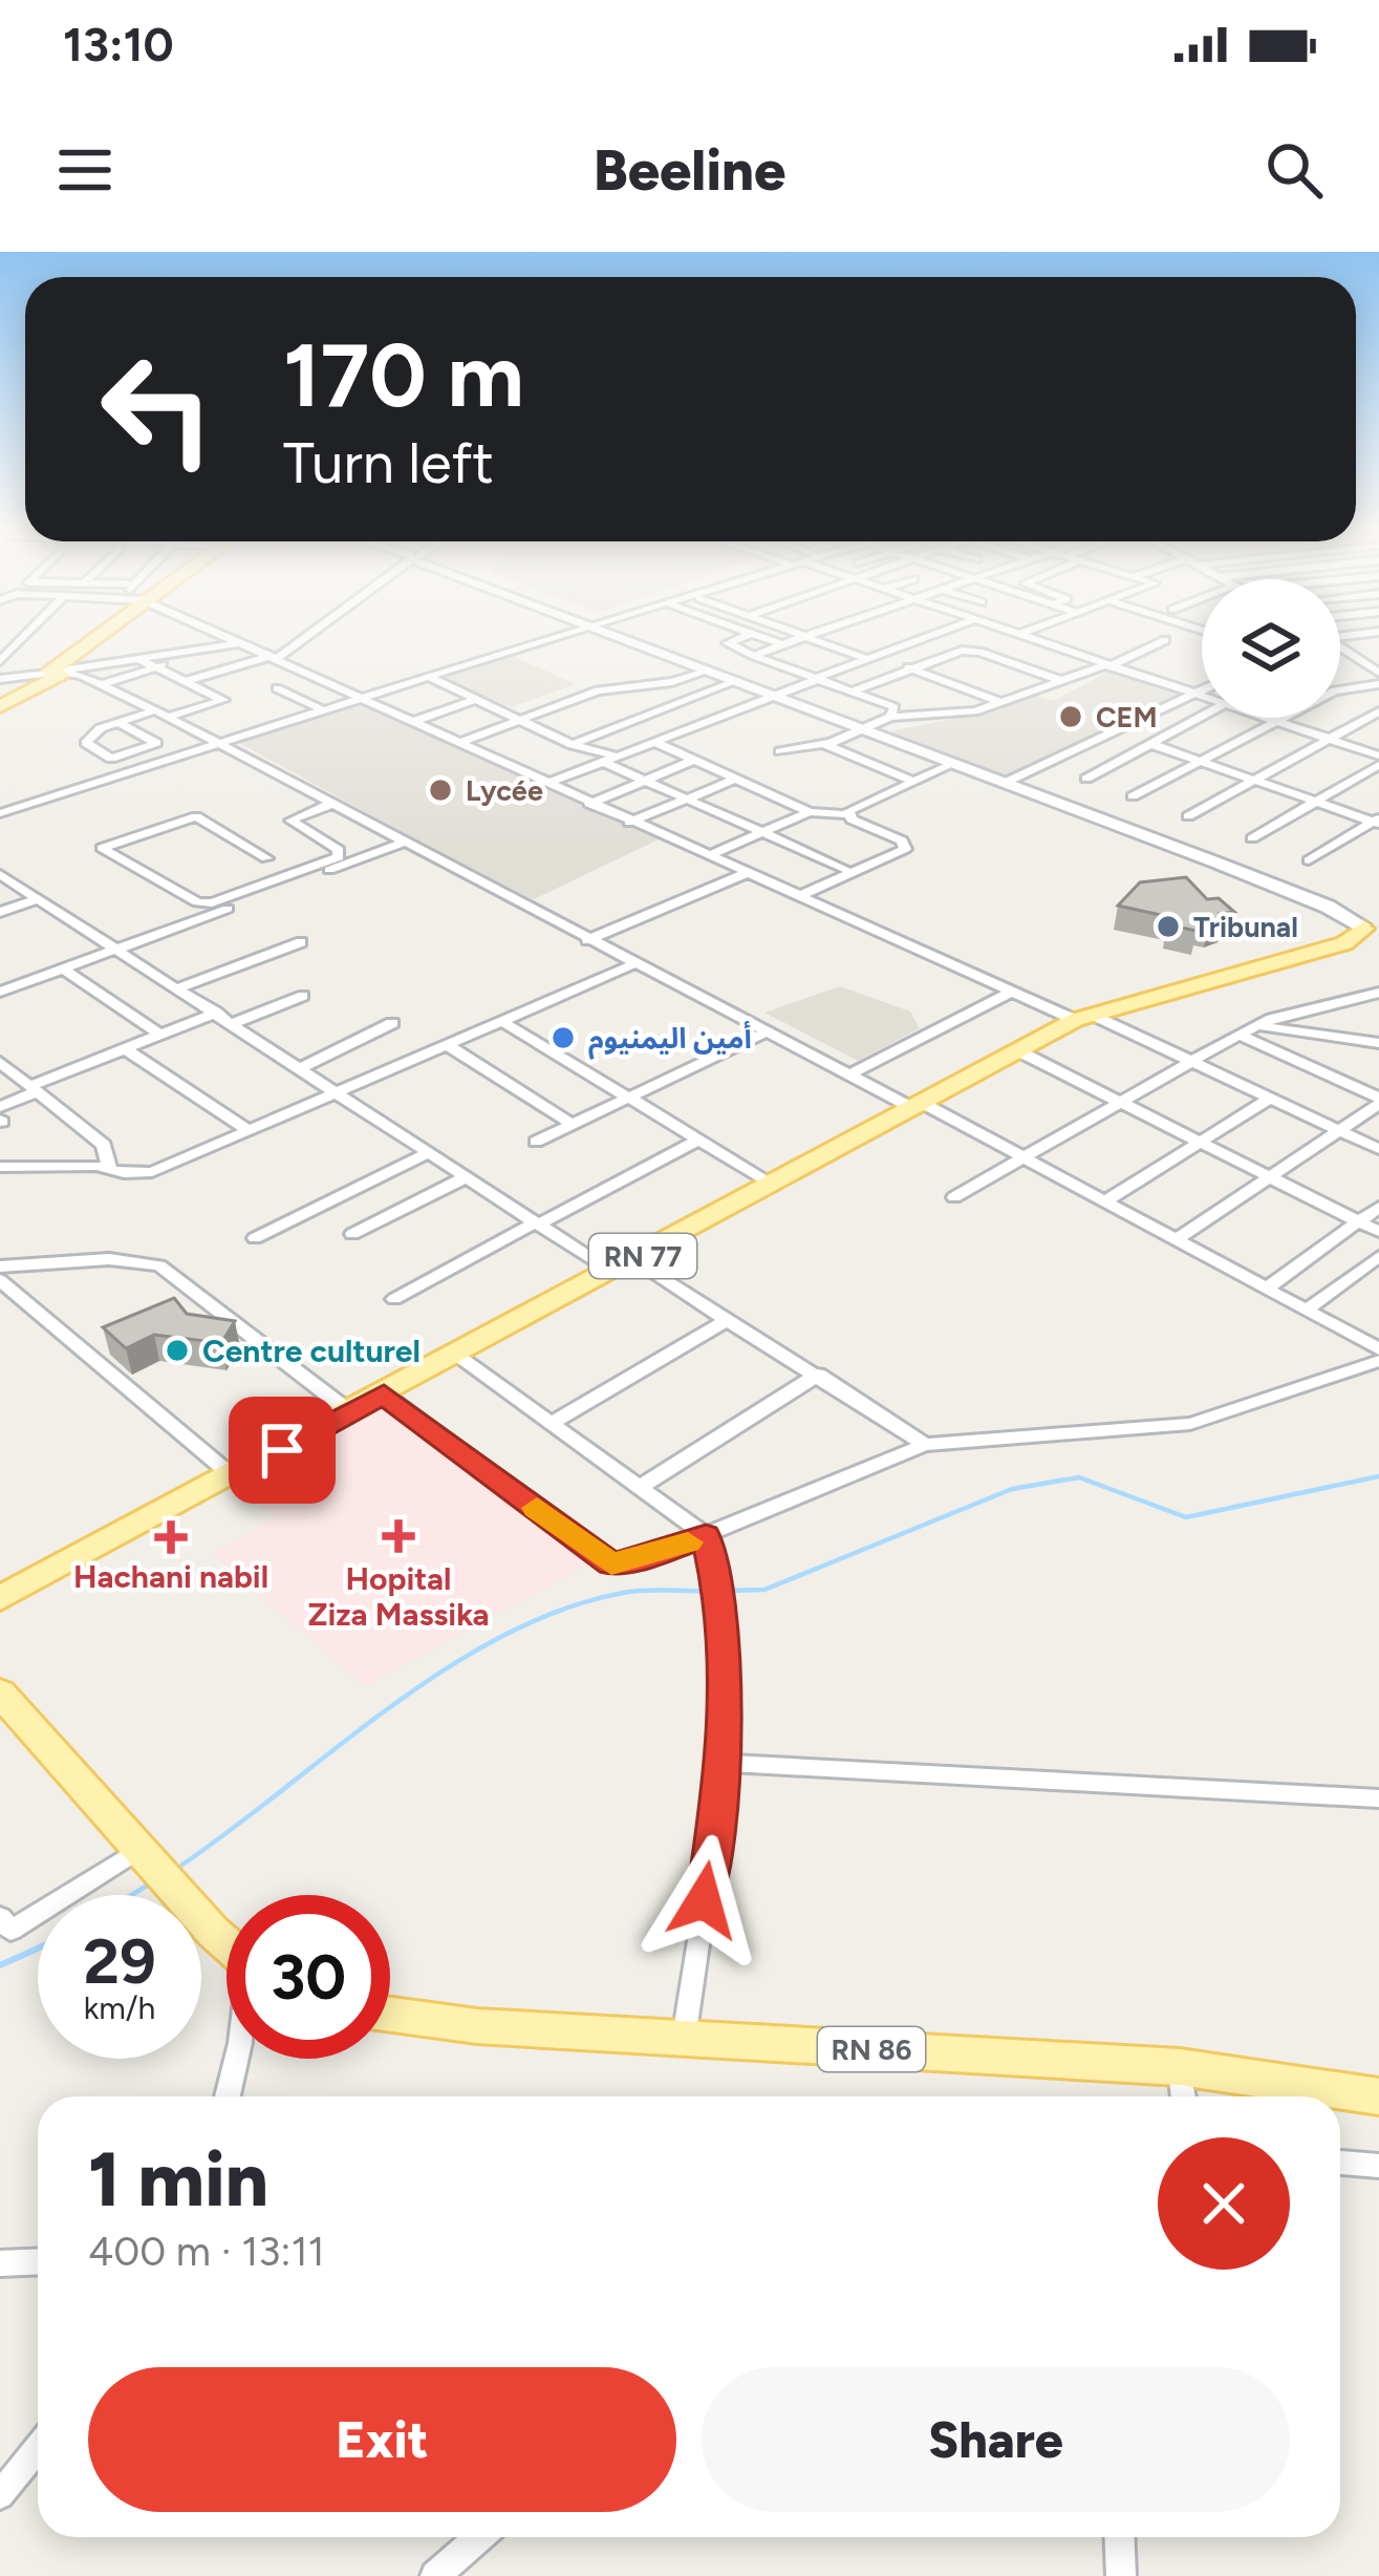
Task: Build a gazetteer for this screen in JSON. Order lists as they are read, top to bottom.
{
  "streets": {
    "main road": ["RN 77", "RN 86"]
  },
  "places": {
    "other": [
      "CEM",
      "Lycée",
      "Tribunal",
      "أمين اليمنيوم",
      "Centre culturel"
    ],
    "health": ["Hopital Ziza Massika", "Hachani nabil"]
  },
  "page": {
    "status": "13:10",
    "header": "Beeline",
    "turn": ["170 m", "Turn left"],
    "speed": "29 km/h",
    "limit": "30",
    "heading": ["1 min", "400 m · 13:11"],
    "buttons": ["Exit", "Share"]
  }
}
